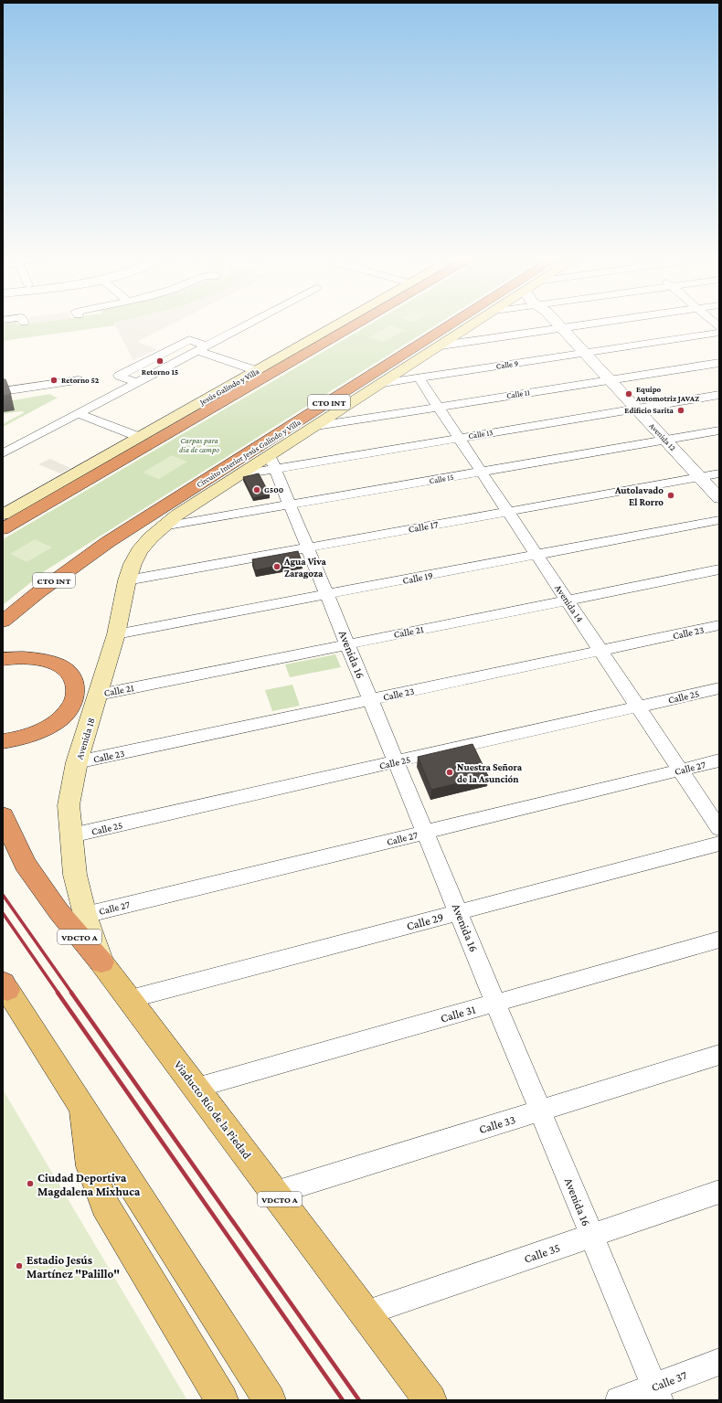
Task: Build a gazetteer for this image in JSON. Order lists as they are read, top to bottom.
{
  "streets": {
    "highway": [
      "CTO INT",
      "Circuito Interior Jesús Galindo y Villa",
      "VDCTO A",
      "Viaducto Río de la Piedad"
    ],
    "main road": ["Jesús Galindo y Villa", "Avenida 18"],
    "street": [
      "Calle 9",
      "Calle 11",
      "Calle 13",
      "Avenida 12",
      "Calle 15",
      "Calle 17",
      "Calle 19",
      "Avenida 14",
      "Calle 21",
      "Calle 23",
      "Avenida 16",
      "Calle 25",
      "Calle 27",
      "Calle 29",
      "Calle 31",
      "Calle 33",
      "Calle 35",
      "Calle 37"
    ]
  },
  "crossings": [
    ["Calle 9", "CTO INT"],
    ["Calle 9", "Avenida 12"],
    ["Calle 9", "Avenida 14"],
    ["Calle 11", "CTO INT"],
    ["Calle 11", "Avenida 12"],
    ["Calle 11", "Avenida 14"],
    ["CTO INT", "Calle 13"],
    ["CTO INT", "Calle 15"],
    ["CTO INT", "Avenida 16"],
    ["CTO INT", "Avenida 18"],
    ["Calle 13", "Avenida 12"],
    ["Calle 13", "Avenida 14"],
    ["Calle 13", "Avenida 16"],
    ["Avenida 12", "Calle 15"],
    ["Avenida 12", "Calle 17"],
    ["Calle 15", "Avenida 14"],
    ["Calle 15", "Avenida 16"],
    ["Calle 15", "Avenida 18"],
    ["Calle 17", "Avenida 14"],
    ["Calle 17", "Avenida 16"],
    ["Calle 17", "Avenida 18"],
    ["Calle 19", "Avenida 14"],
    ["Calle 19", "Avenida 16"],
    ["Calle 19", "Avenida 18"],
    ["Avenida 14", "Calle 21"],
    ["Avenida 14", "Calle 23"],
    ["Avenida 14", "Calle 25"],
    ["Avenida 14", "Calle 27"],
    ["Calle 21", "Avenida 16"],
    ["Calle 21", "Avenida 18"],
    ["Calle 23", "Avenida 16"],
    ["Calle 23", "Avenida 18"],
    ["Avenida 16", "Calle 25"],
    ["Avenida 16", "Calle 27"],
    ["Avenida 16", "Calle 29"],
    ["Avenida 16", "Calle 31"],
    ["Avenida 16", "Calle 33"],
    ["Avenida 16", "Calle 35"],
    ["Avenida 16", "Calle 37"],
    ["Calle 25", "Avenida 18"],
    ["Avenida 18", "Calle 27"],
    ["Avenida 18", "Viaducto Río de la Piedad"],
    ["Calle 29", "Viaducto Río de la Piedad"],
    ["Calle 31", "Viaducto Río de la Piedad"],
    ["Viaducto Río de la Piedad", "Calle 33"],
    ["Viaducto Río de la Piedad", "Calle 35"]
  ],
  "parks": ["Carpas para dia de campo"],
  "places": [
    "Retorno 15",
    "Retorno 52",
    "Equipo Automotriz JAVAZ",
    "Edificio Sarita",
    "G500",
    "Autolavado El Rorro",
    "Agua Viva Zaragoza",
    "Nuestra Señora de la Asunción",
    "Ciudad Deportiva Magdalena Mixhuca",
    "Estadio Jesús Martínez \"Palillo\""
  ]
}
